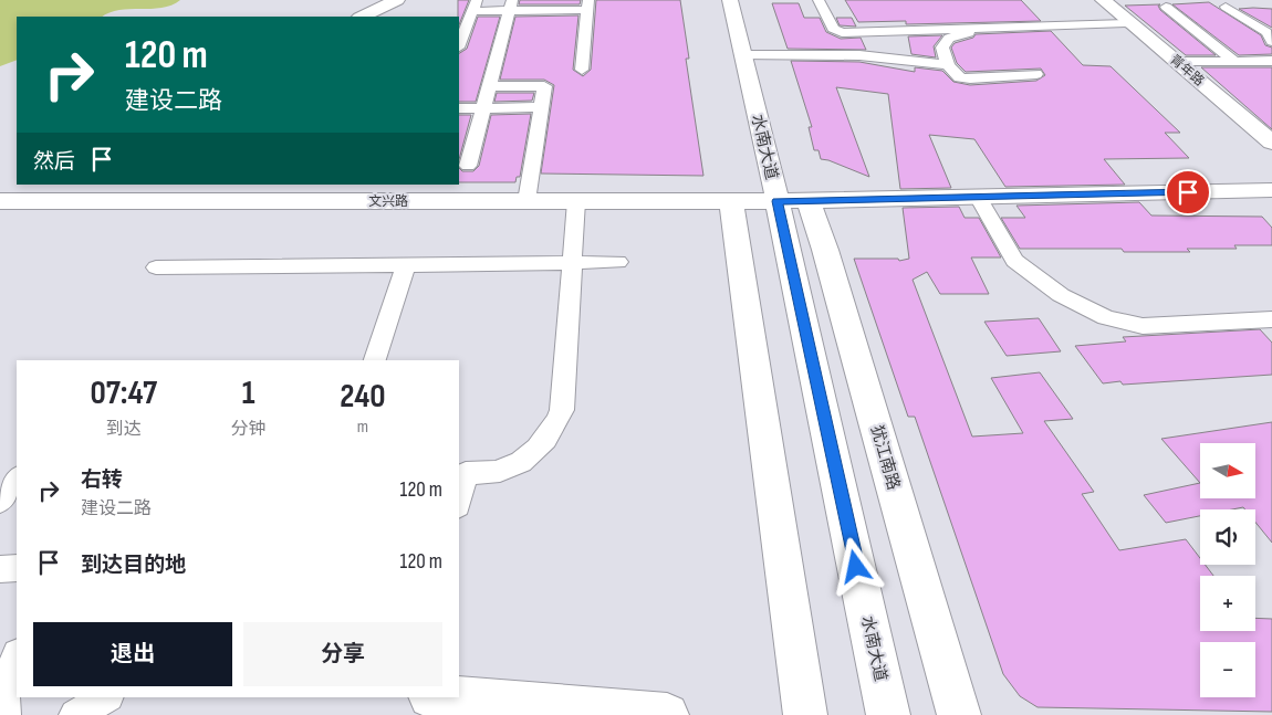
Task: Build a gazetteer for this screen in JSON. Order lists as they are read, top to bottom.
{
  "streets": {
    "street": [
      "青年路",
      "水南大道",
      "文兴路",
      "犹江南路"
    ]
  },
  "crossings": [
    ["水南大道", "文兴路"],
    ["水南大道", "犹江南路"],
    ["文兴路", "犹江南路"]
  ],
  "north": "right",
  "page": {
    "turn": ["120 m", "建设二路"],
    "then": "然后",
    "eta": [
      "07:47",
      "到达",
      "1",
      "分钟",
      "240",
      "m"
    ],
    "map_buttons": ["+", "−"],
    "list": [
      {
        "name": "右转",
        "note": "建设二路",
        "value": "120 m"
      },
      {
        "name": "到达目的地",
        "value": "120 m"
      }
    ],
    "buttons": ["退出", "分享"]
  }
}
